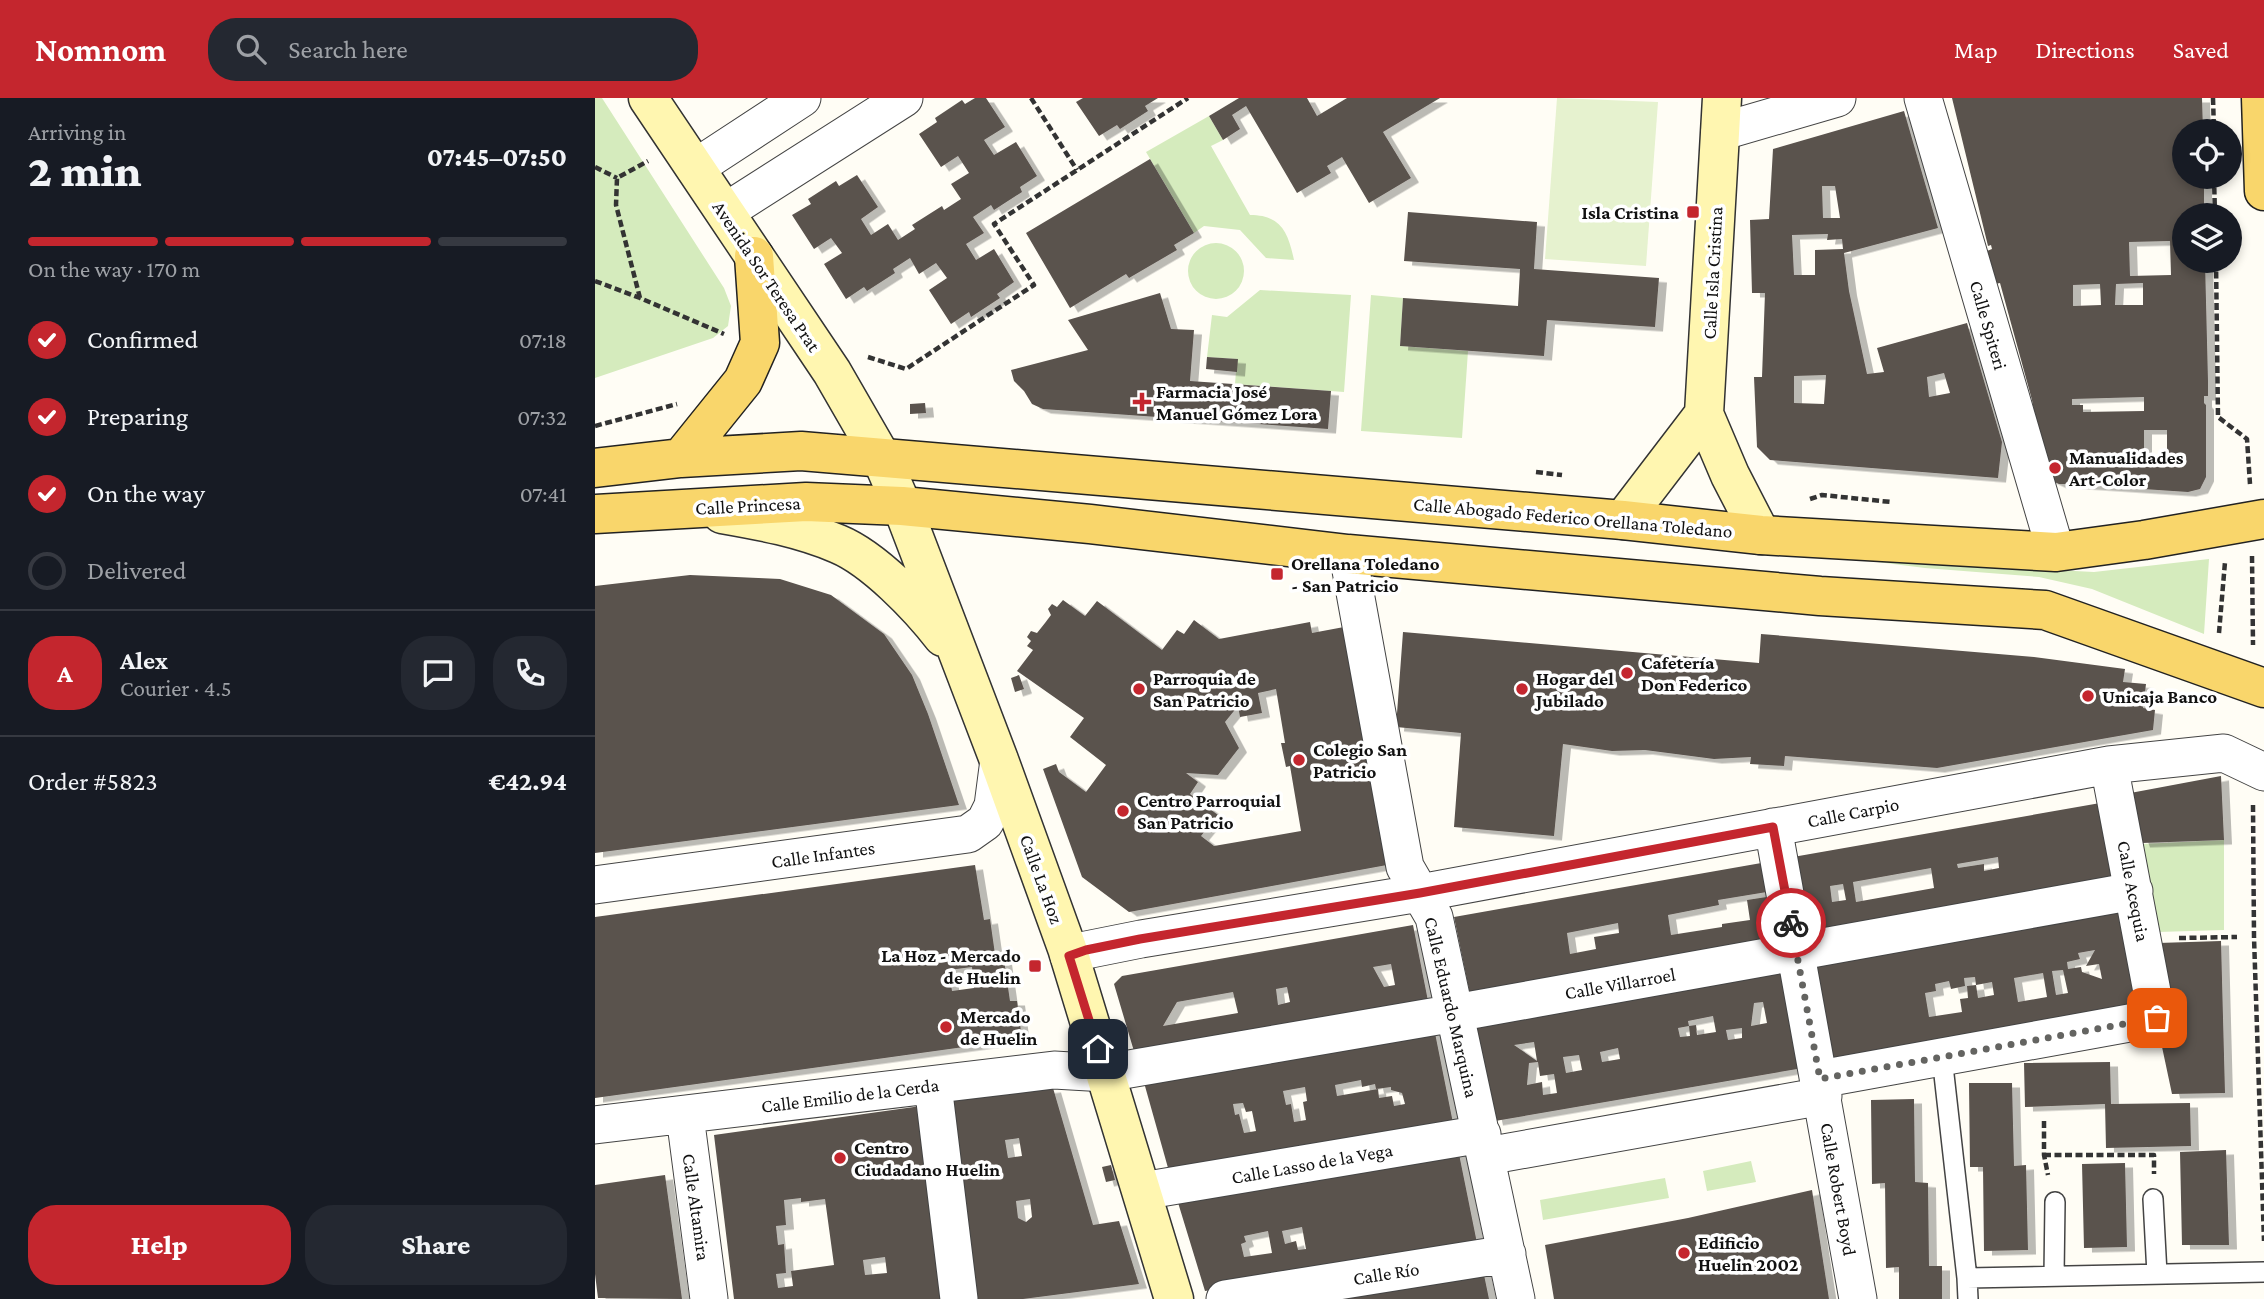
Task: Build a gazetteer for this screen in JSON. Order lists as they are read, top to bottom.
{
  "streets": {
    "main road": [
      "Calle Isla Cristina",
      "Avenida Sor Teresa Prat",
      "Calle Princesa",
      "Calle Abogado Federico Orellana Toledano",
      "Calle La Hoz"
    ],
    "street": [
      "Calle Spiteri",
      "Calle Carpio",
      "Calle Infantes",
      "Calle Acequia",
      "Calle Villarroel",
      "Calle Eduardo Marquina",
      "Calle Emilio de la Cerda",
      "Calle Lasso de la Vega",
      "Calle Robert Boyd",
      "Calle Altamira",
      "Calle Río"
    ]
  },
  "crossings": [
    ["Calle Isla Cristina", "Calle Abogado Federico Orellana Toledano"],
    ["Avenida Sor Teresa Prat", "Calle Princesa"],
    ["Avenida Sor Teresa Prat", "Calle Abogado Federico Orellana Toledano"],
    ["Avenida Sor Teresa Prat", "Calle La Hoz"],
    ["Calle Spiteri", "Calle Abogado Federico Orellana Toledano"],
    ["Calle Princesa", "Calle La Hoz"],
    ["Calle Carpio", "Calle La Hoz"],
    ["Calle Carpio", "Calle Acequia"],
    ["Calle Carpio", "Calle Eduardo Marquina"],
    ["Calle Carpio", "Calle Robert Boyd"],
    ["Calle Infantes", "Calle La Hoz"],
    ["Calle La Hoz", "Calle Villarroel"],
    ["Calle La Hoz", "Calle Emilio de la Cerda"],
    ["Calle La Hoz", "Calle Lasso de la Vega"],
    ["Calle Acequia", "Calle Villarroel"],
    ["Calle Acequia", "Calle Lasso de la Vega"],
    ["Calle Villarroel", "Calle Eduardo Marquina"],
    ["Calle Villarroel", "Calle Emilio de la Cerda"],
    ["Calle Villarroel", "Calle Robert Boyd"],
    ["Calle Eduardo Marquina", "Calle Lasso de la Vega"],
    ["Calle Eduardo Marquina", "Calle Río"],
    ["Calle Emilio de la Cerda", "Calle Altamira"],
    ["Calle Lasso de la Vega", "Calle Robert Boyd"]
  ],
  "places": {
    "transit": ["Isla Cristina", "Orellana Toledano - San Patricio", "La Hoz - Mercado de Huelin"],
    "health": ["Farmacia José Manuel Gómez Lora"],
    "other": [
      "Manualidades Art-Color",
      "Cafetería Don Federico",
      "Parroquia de San Patricio",
      "Hogar del Jubilado",
      "Unicaja Banco",
      "Colegio San Patricio",
      "Centro Parroquial San Patricio",
      "Mercado de Huelin",
      "Centro Ciudadano Huelin",
      "Edificio Huelin 2002"
    ]
  },
  "page": {
    "header": "Nomnom",
    "search": "Search here",
    "nav": ["Map", "Directions", "Saved"],
    "heading": ["2 min", "Arriving in", "07:45–07:50"],
    "panel": [
      "Alex",
      "Courier · 4.5",
      "Order #5823",
      "€42.94"
    ],
    "bar": "On the way · 170 m",
    "list": [
      ["Confirmed", "07:18"],
      ["Preparing", "07:32"],
      ["On the way", "07:41"],
      "Delivered"
    ],
    "round": "A",
    "buttons": ["Help", "Share"]
  }
}
